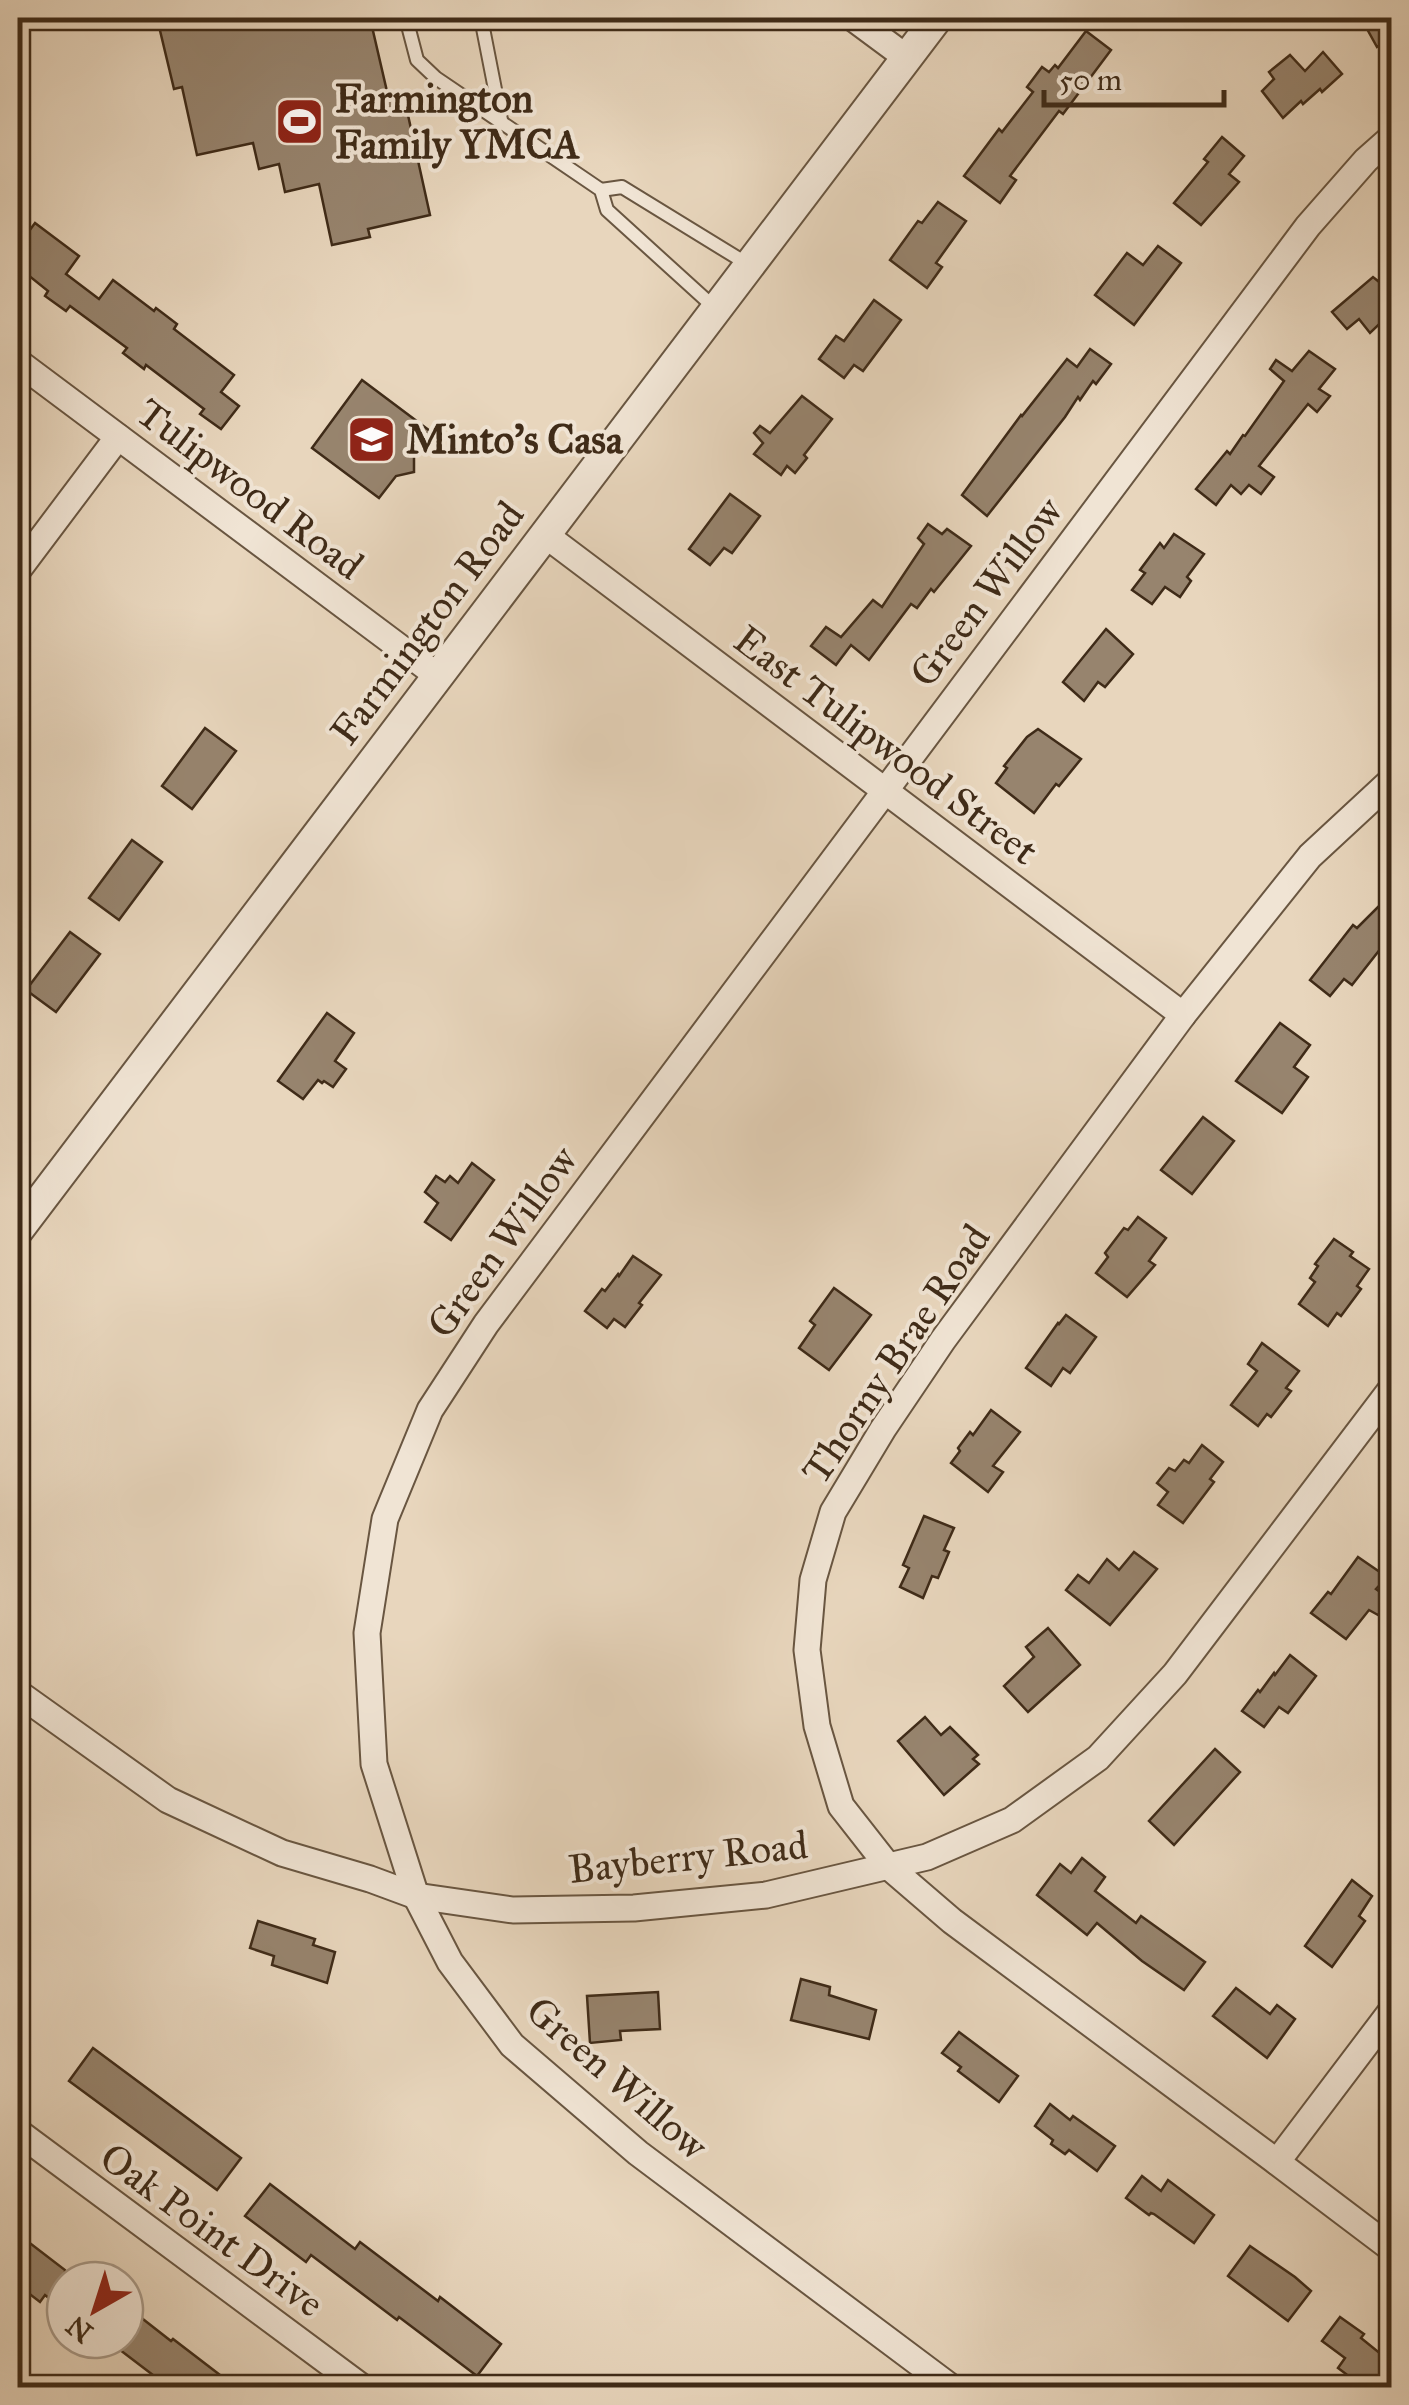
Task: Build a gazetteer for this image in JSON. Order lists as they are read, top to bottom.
{
  "streets": {
    "street": [
      "Tulipwood Road",
      "Green Willow",
      "Farmington Road",
      "East Tulipwood Street",
      "Thorny Brae Road",
      "Bayberry Road",
      "Oak Point Drive"
    ]
  },
  "crossings": [
    ["Tulipwood Road", "Farmington Road"],
    ["Green Willow", "East Tulipwood Street"],
    ["Green Willow", "Bayberry Road"],
    ["Farmington Road", "East Tulipwood Street"],
    ["East Tulipwood Street", "Thorny Brae Road"],
    ["Thorny Brae Road", "Bayberry Road"]
  ],
  "places": {
    "sports": ["Farmington Family YMCA"],
    "school or university": ["Minto's Casa"]
  },
  "scale_bar": "50 m",
  "north": "bottom left"
}
